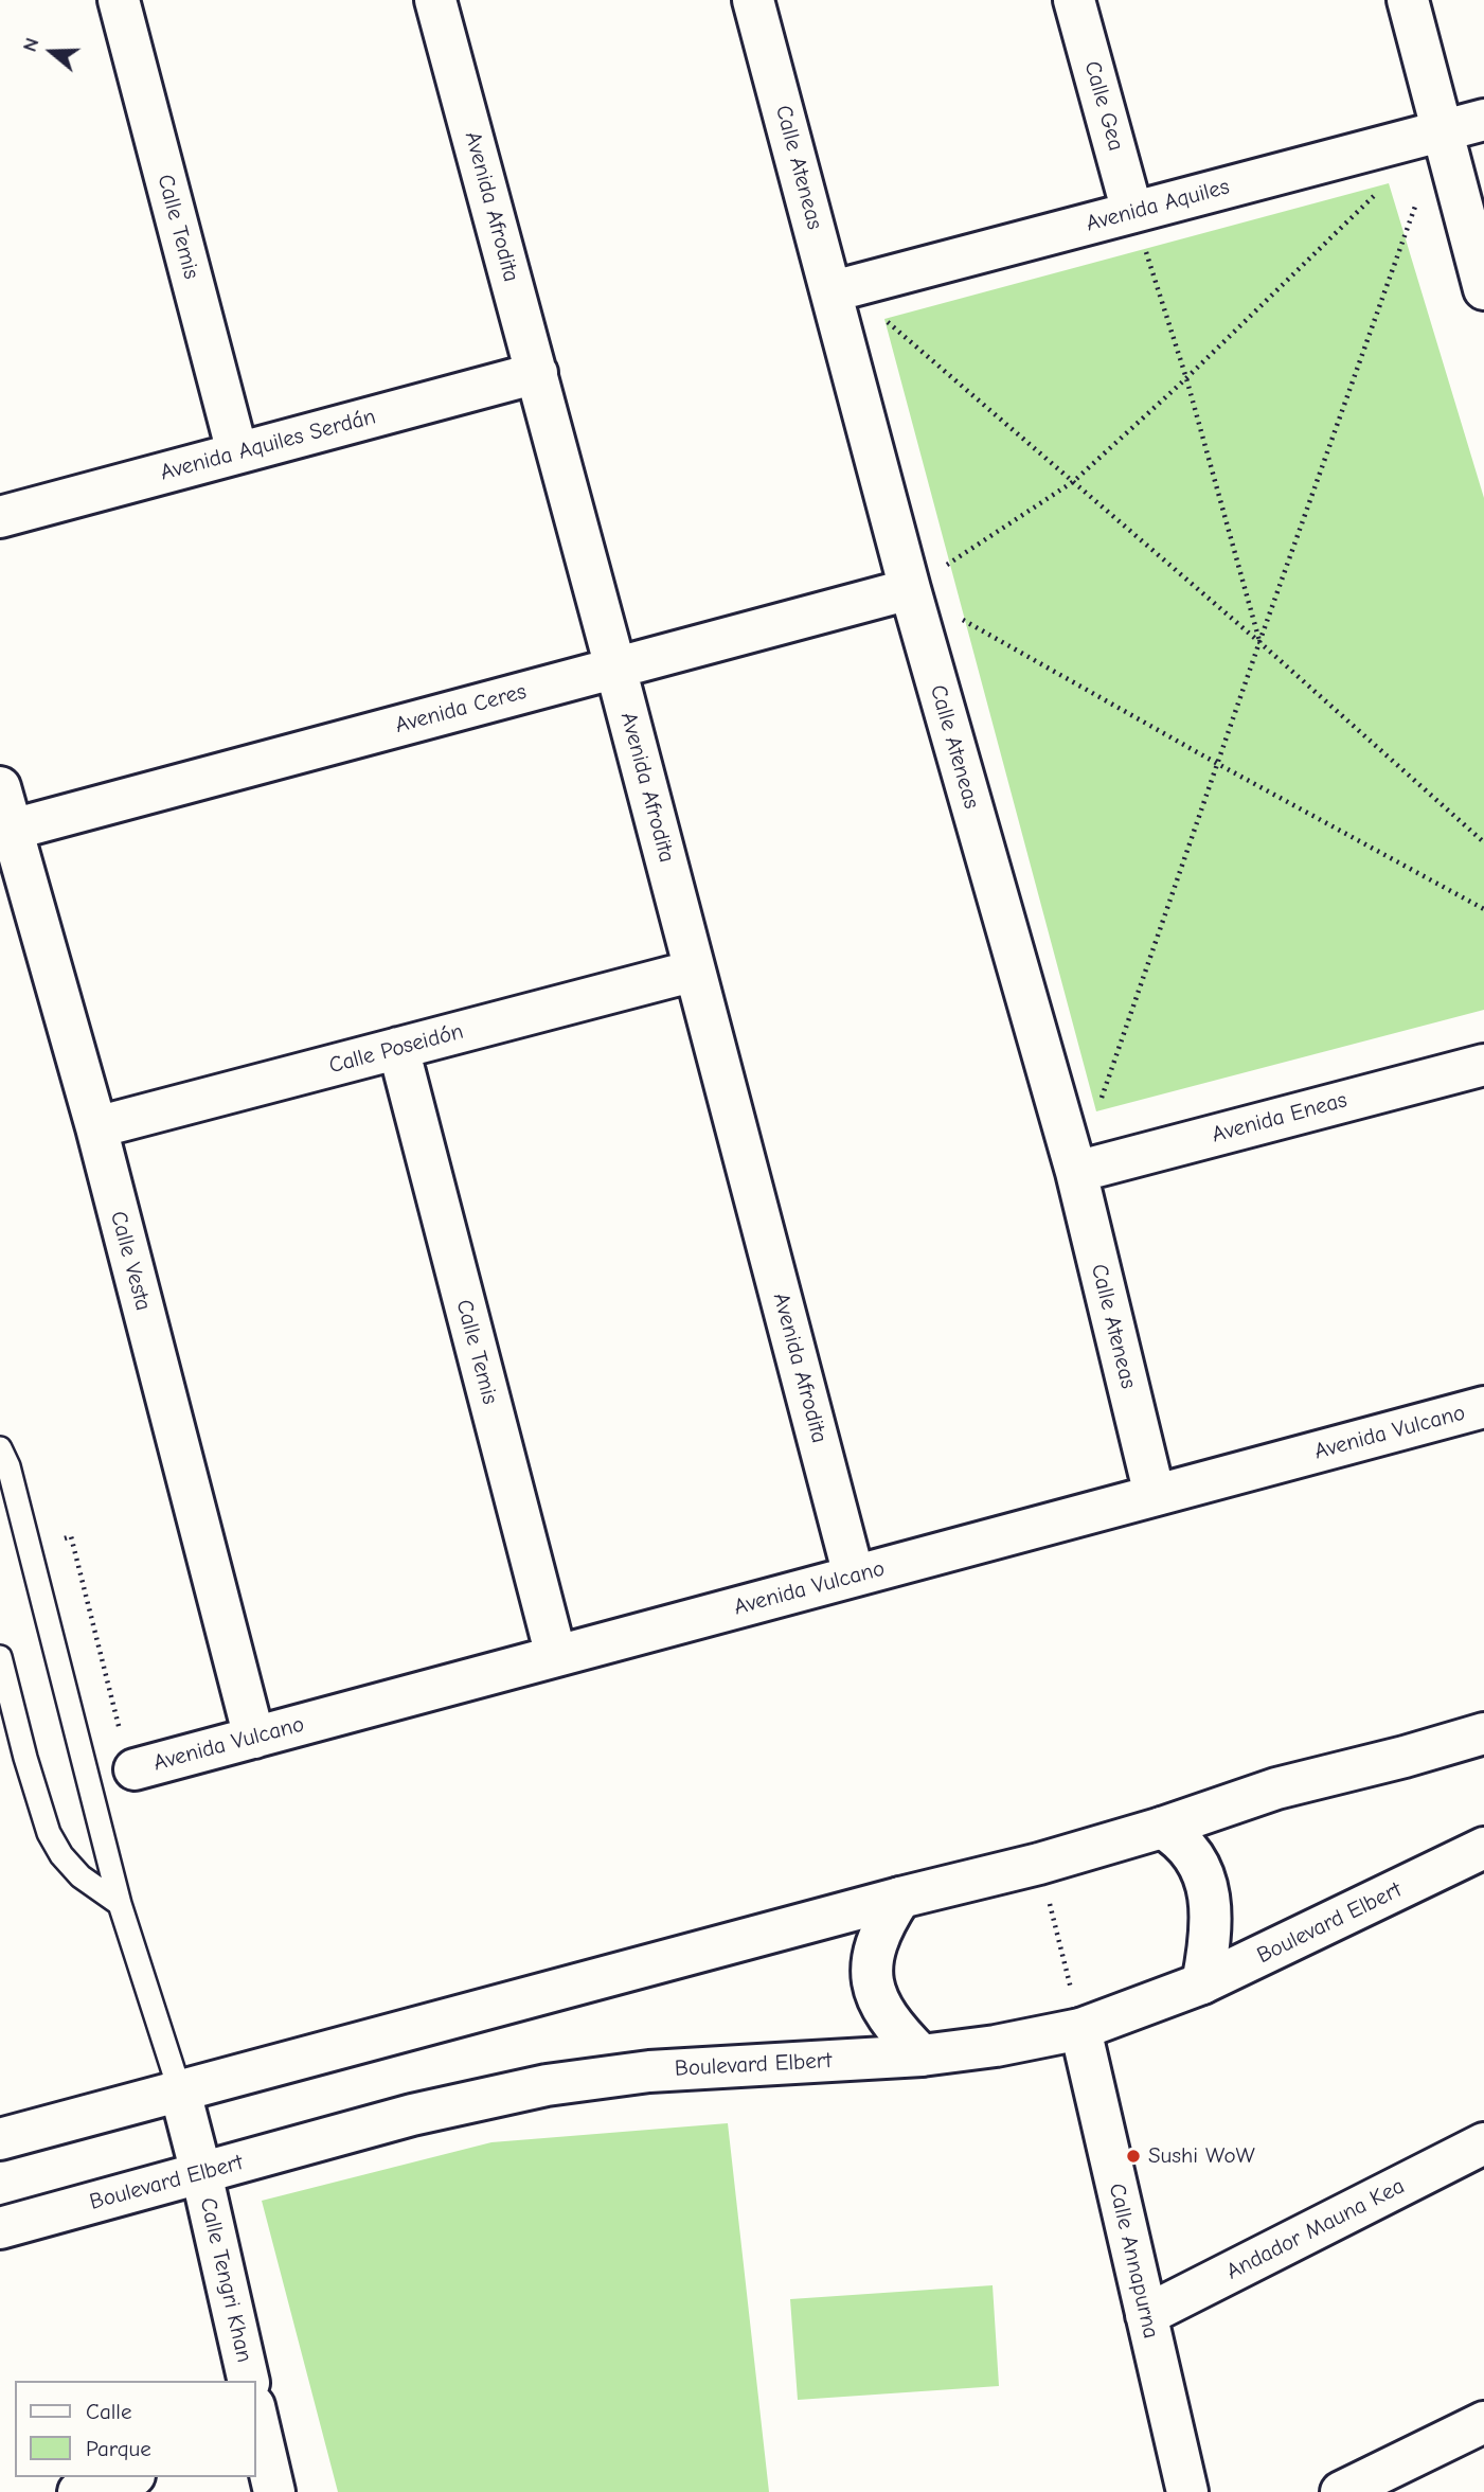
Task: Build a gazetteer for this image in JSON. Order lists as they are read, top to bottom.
{
  "streets": {
    "street": [
      "Calle Gea",
      "Calle Ateneas",
      "Avenida Aquiles",
      "Avenida Afrodita",
      "Calle Temis",
      "Avenida Aquiles Serdán",
      "Avenida Ceres",
      "Calle Poseidón",
      "Avenida Eneas",
      "Calle Vesta",
      "Avenida Vulcano",
      "Boulevard Elbert",
      "Andador Mauna Kea",
      "Calle Annapurna",
      "Calle Tengri Khan"
    ]
  },
  "crossings": [
    ["Calle Gea", "Avenida Aquiles"],
    ["Calle Ateneas", "Avenida Aquiles"],
    ["Calle Ateneas", "Avenida Ceres"],
    ["Calle Ateneas", "Avenida Eneas"],
    ["Calle Ateneas", "Avenida Vulcano"],
    ["Avenida Afrodita", "Avenida Aquiles Serdán"],
    ["Avenida Afrodita", "Avenida Ceres"],
    ["Avenida Afrodita", "Calle Poseidón"],
    ["Avenida Afrodita", "Avenida Vulcano"],
    ["Calle Temis", "Avenida Aquiles Serdán"],
    ["Calle Temis", "Calle Poseidón"],
    ["Calle Temis", "Avenida Vulcano"],
    ["Avenida Ceres", "Calle Vesta"],
    ["Calle Poseidón", "Calle Vesta"],
    ["Calle Vesta", "Avenida Vulcano"],
    ["Boulevard Elbert", "Calle Annapurna"],
    ["Boulevard Elbert", "Calle Tengri Khan"],
    ["Andador Mauna Kea", "Calle Annapurna"]
  ],
  "places": ["Sushi WoW"],
  "legend": ["Calle", "Parque"],
  "north": "left"
}
